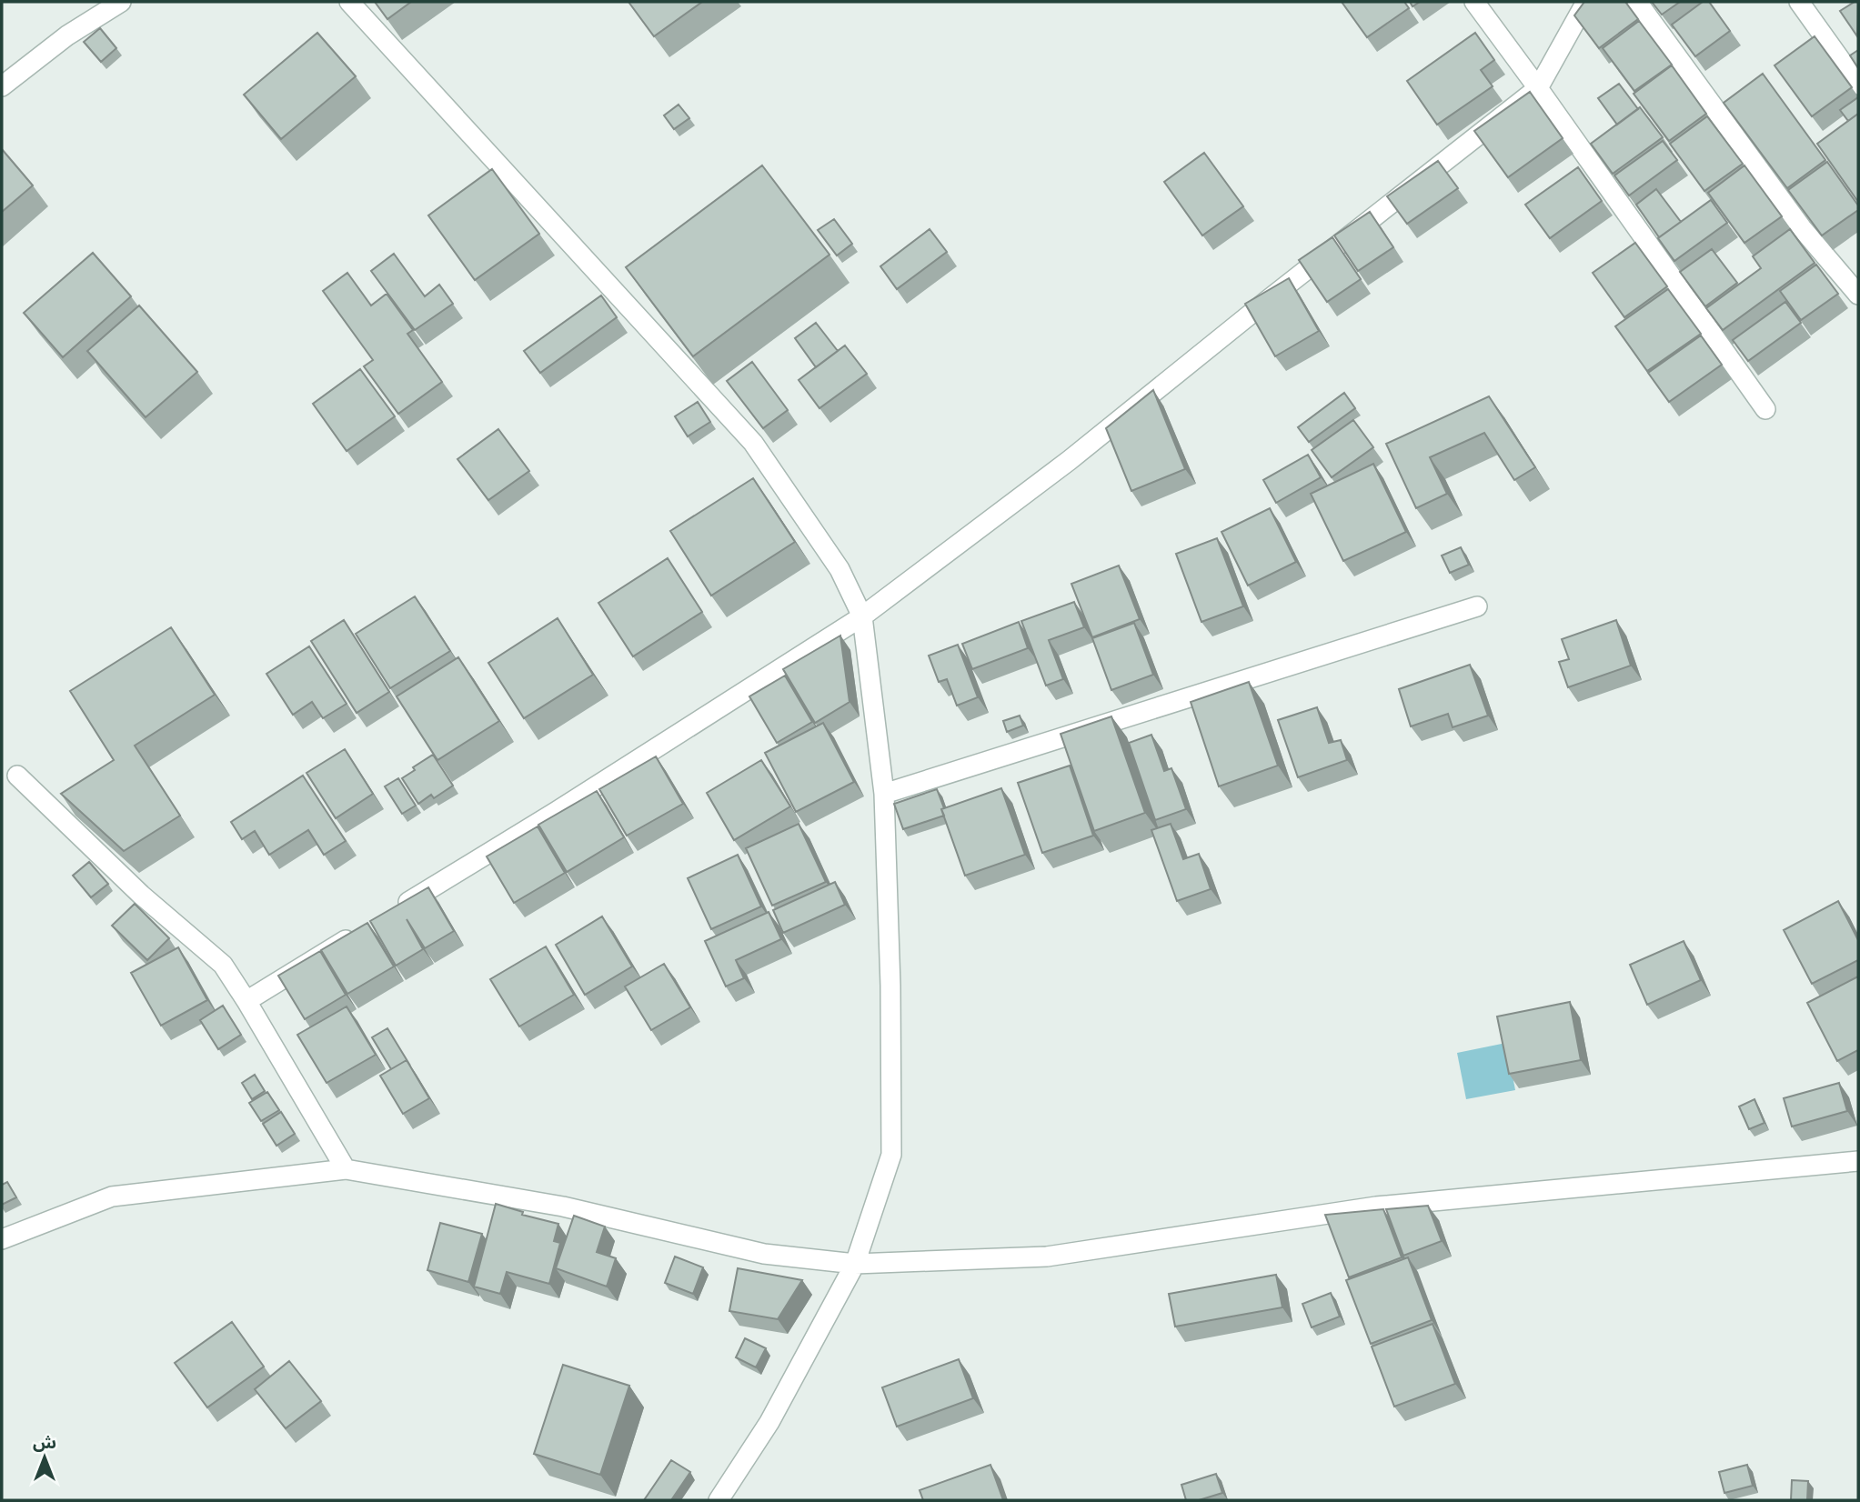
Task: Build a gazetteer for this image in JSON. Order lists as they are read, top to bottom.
{
  "north": "top"
}
